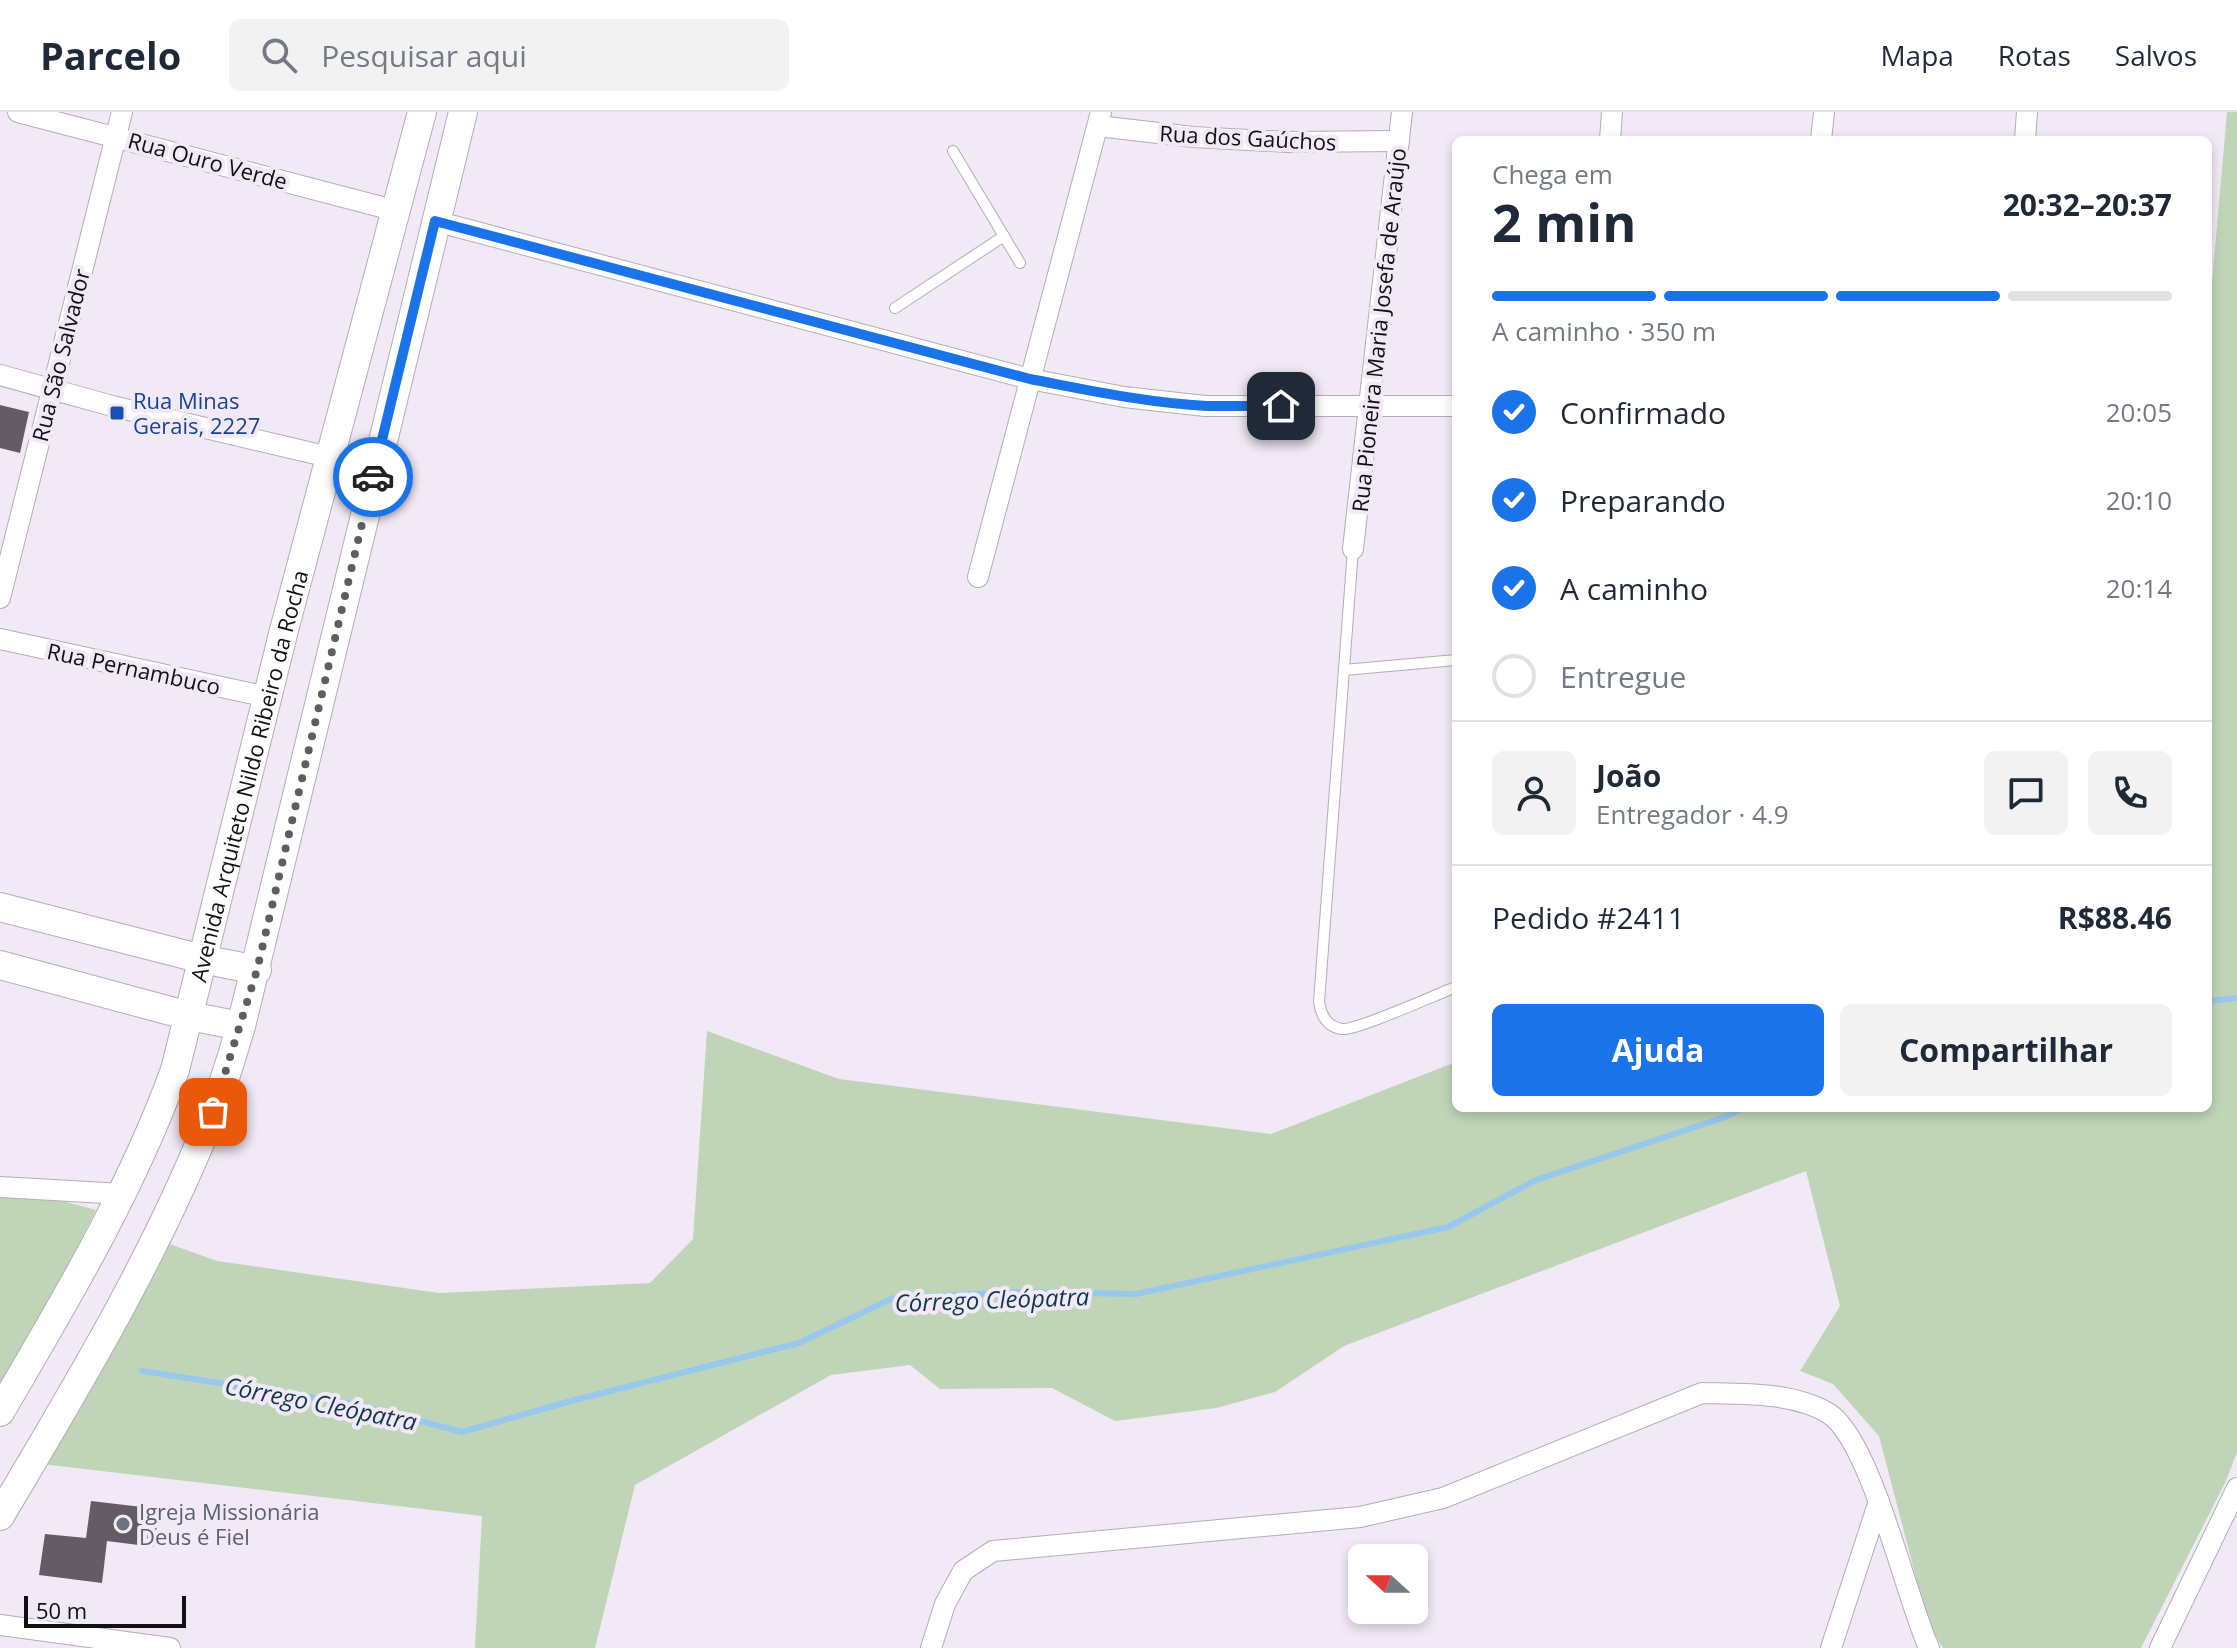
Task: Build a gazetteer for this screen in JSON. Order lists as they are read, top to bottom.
{
  "streets": {
    "main road": ["Avenida Arquiteto Nildo Ribeiro da Rocha"],
    "street": [
      "Rua dos Gaúchos",
      "Rua Ouro Verde",
      "Rua Pioneira Maria Josefa de Araújo",
      "Rua São Salvador",
      "Rua Pernambuco"
    ]
  },
  "crossings": [
    ["Rua dos Gaúchos", "Rua Pioneira Maria Josefa de Araújo"],
    ["Rua Ouro Verde", "Rua São Salvador"],
    ["Rua Ouro Verde", "Avenida Arquiteto Nildo Ribeiro da Rocha"],
    ["Rua Pernambuco", "Avenida Arquiteto Nildo Ribeiro da Rocha"]
  ],
  "water": ["Córrego Cleópatra"],
  "places": {
    "transit": ["Rua Minas Gerais, 2227"],
    "other": ["Igreja Missionária Deus é Fiel"]
  },
  "scale_bar": "50 m",
  "north": "left",
  "page": {
    "header": "Parcelo",
    "search": "Pesquisar aqui",
    "nav": ["Mapa", "Rotas", "Salvos"],
    "heading": ["2 min", "Chega em", "20:32–20:37"],
    "panel": [
      "João",
      "Entregador · 4.9",
      "Pedido #2411",
      "R$88.46"
    ],
    "bar": "A caminho · 350 m",
    "list": [
      ["Confirmado", "20:05"],
      ["Preparando", "20:10"],
      ["A caminho", "20:14"],
      "Entregue"
    ],
    "buttons": ["Ajuda", "Compartilhar"],
    "scale": "50 m"
  }
}
